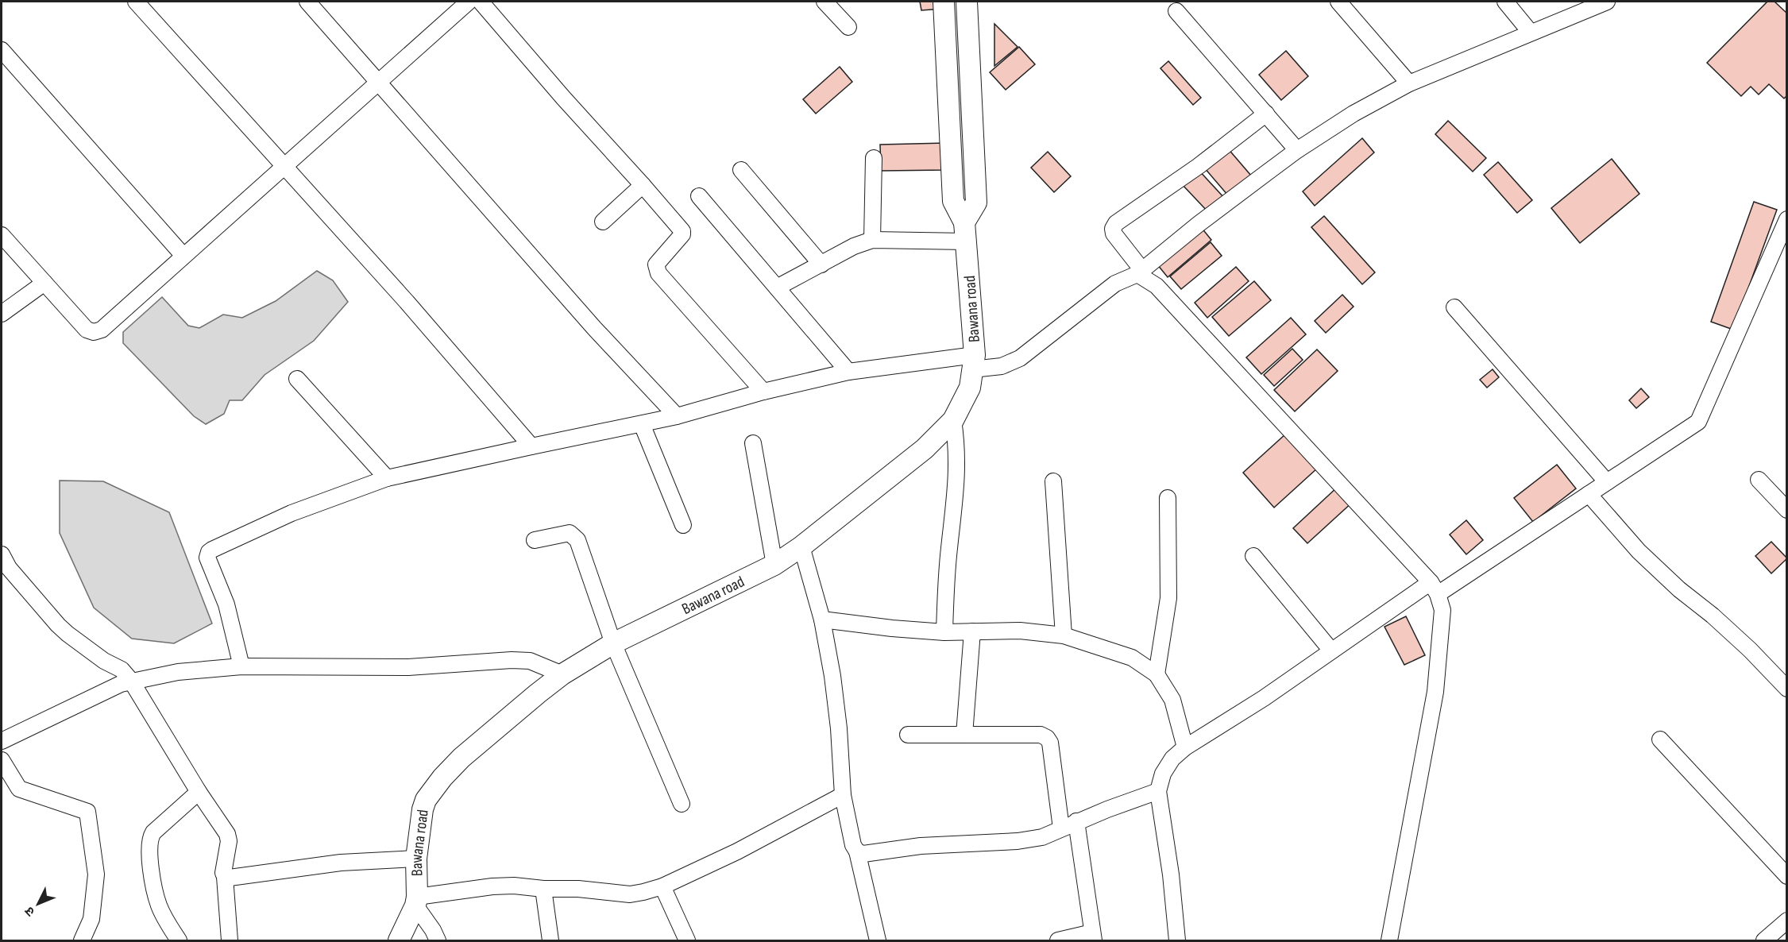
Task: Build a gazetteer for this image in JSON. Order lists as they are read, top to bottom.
{
  "streets": {
    "main road": ["Bawana road"]
  },
  "north": "bottom left"
}
